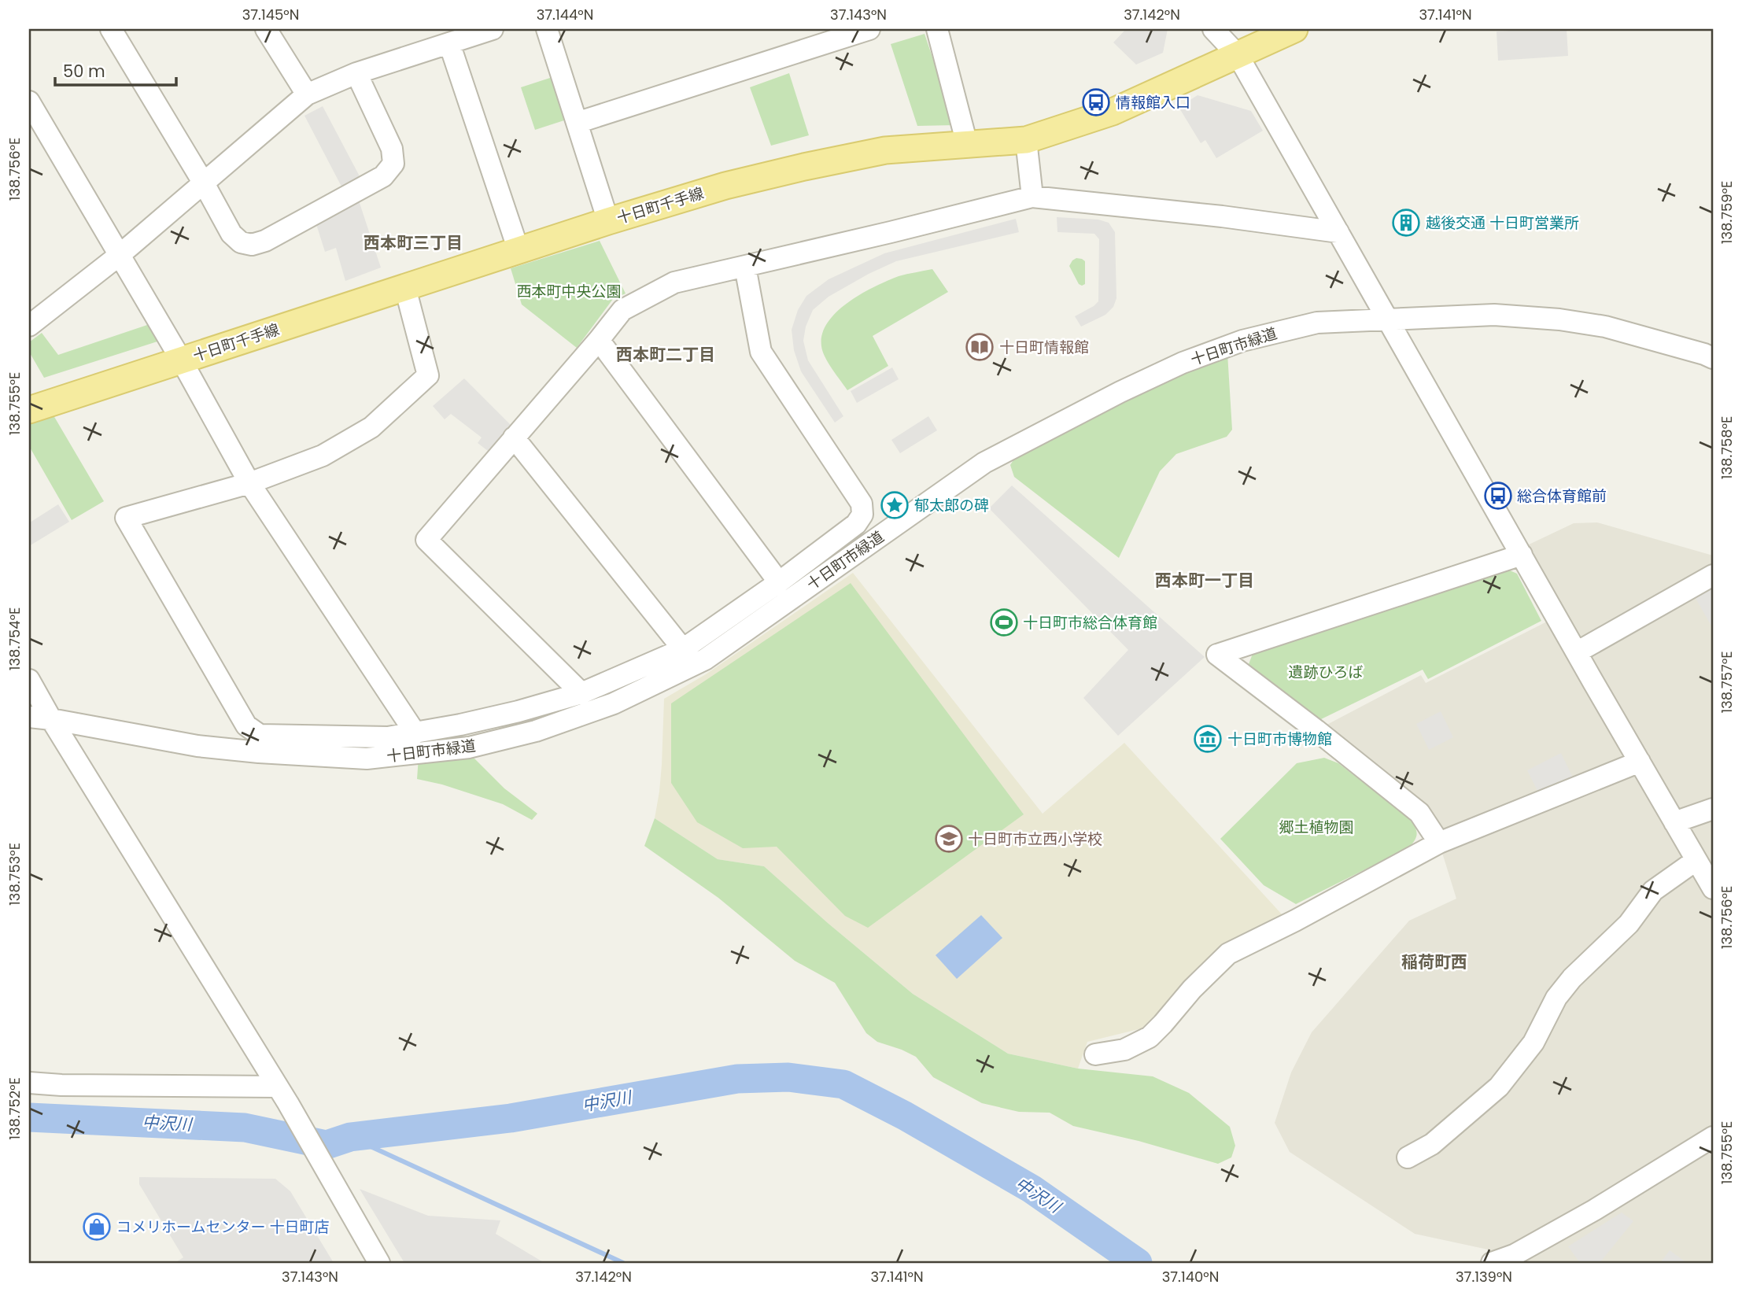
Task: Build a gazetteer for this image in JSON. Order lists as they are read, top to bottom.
{
  "streets": {
    "main road": ["十日町千手線"],
    "street": ["十日町市緑道"]
  },
  "districts": [
    "西本町三丁目",
    "西本町二丁目",
    "西本町一丁目",
    "稲荷町西"
  ],
  "water": ["中沢川"],
  "parks": ["西本町中央公園", "遺跡ひろば", "郷土植物園"],
  "places": {
    "bus stop": ["情報館入口", "総合体育館前"],
    "building": ["越後交通 十日町営業所"],
    "library": ["十日町情報館"],
    "place": ["郁太郎の碑"],
    "sports": ["十日町市総合体育館"],
    "museum": ["十日町市博物館"],
    "school or university": ["十日町市立西小学校"],
    "shop": ["コメリホームセンター 十日町店"]
  },
  "scale_bar": "50 m",
  "coordinates": [
    "37.145°N",
    "37.144°N",
    "37.143°N",
    "37.142°N",
    "37.141°N",
    "138.756°E",
    "138.759°E",
    "138.755°E",
    "138.758°E",
    "138.754°E",
    "138.757°E",
    "138.753°E",
    "138.752°E",
    "37.140°N",
    "37.139°N"
  ]
}
